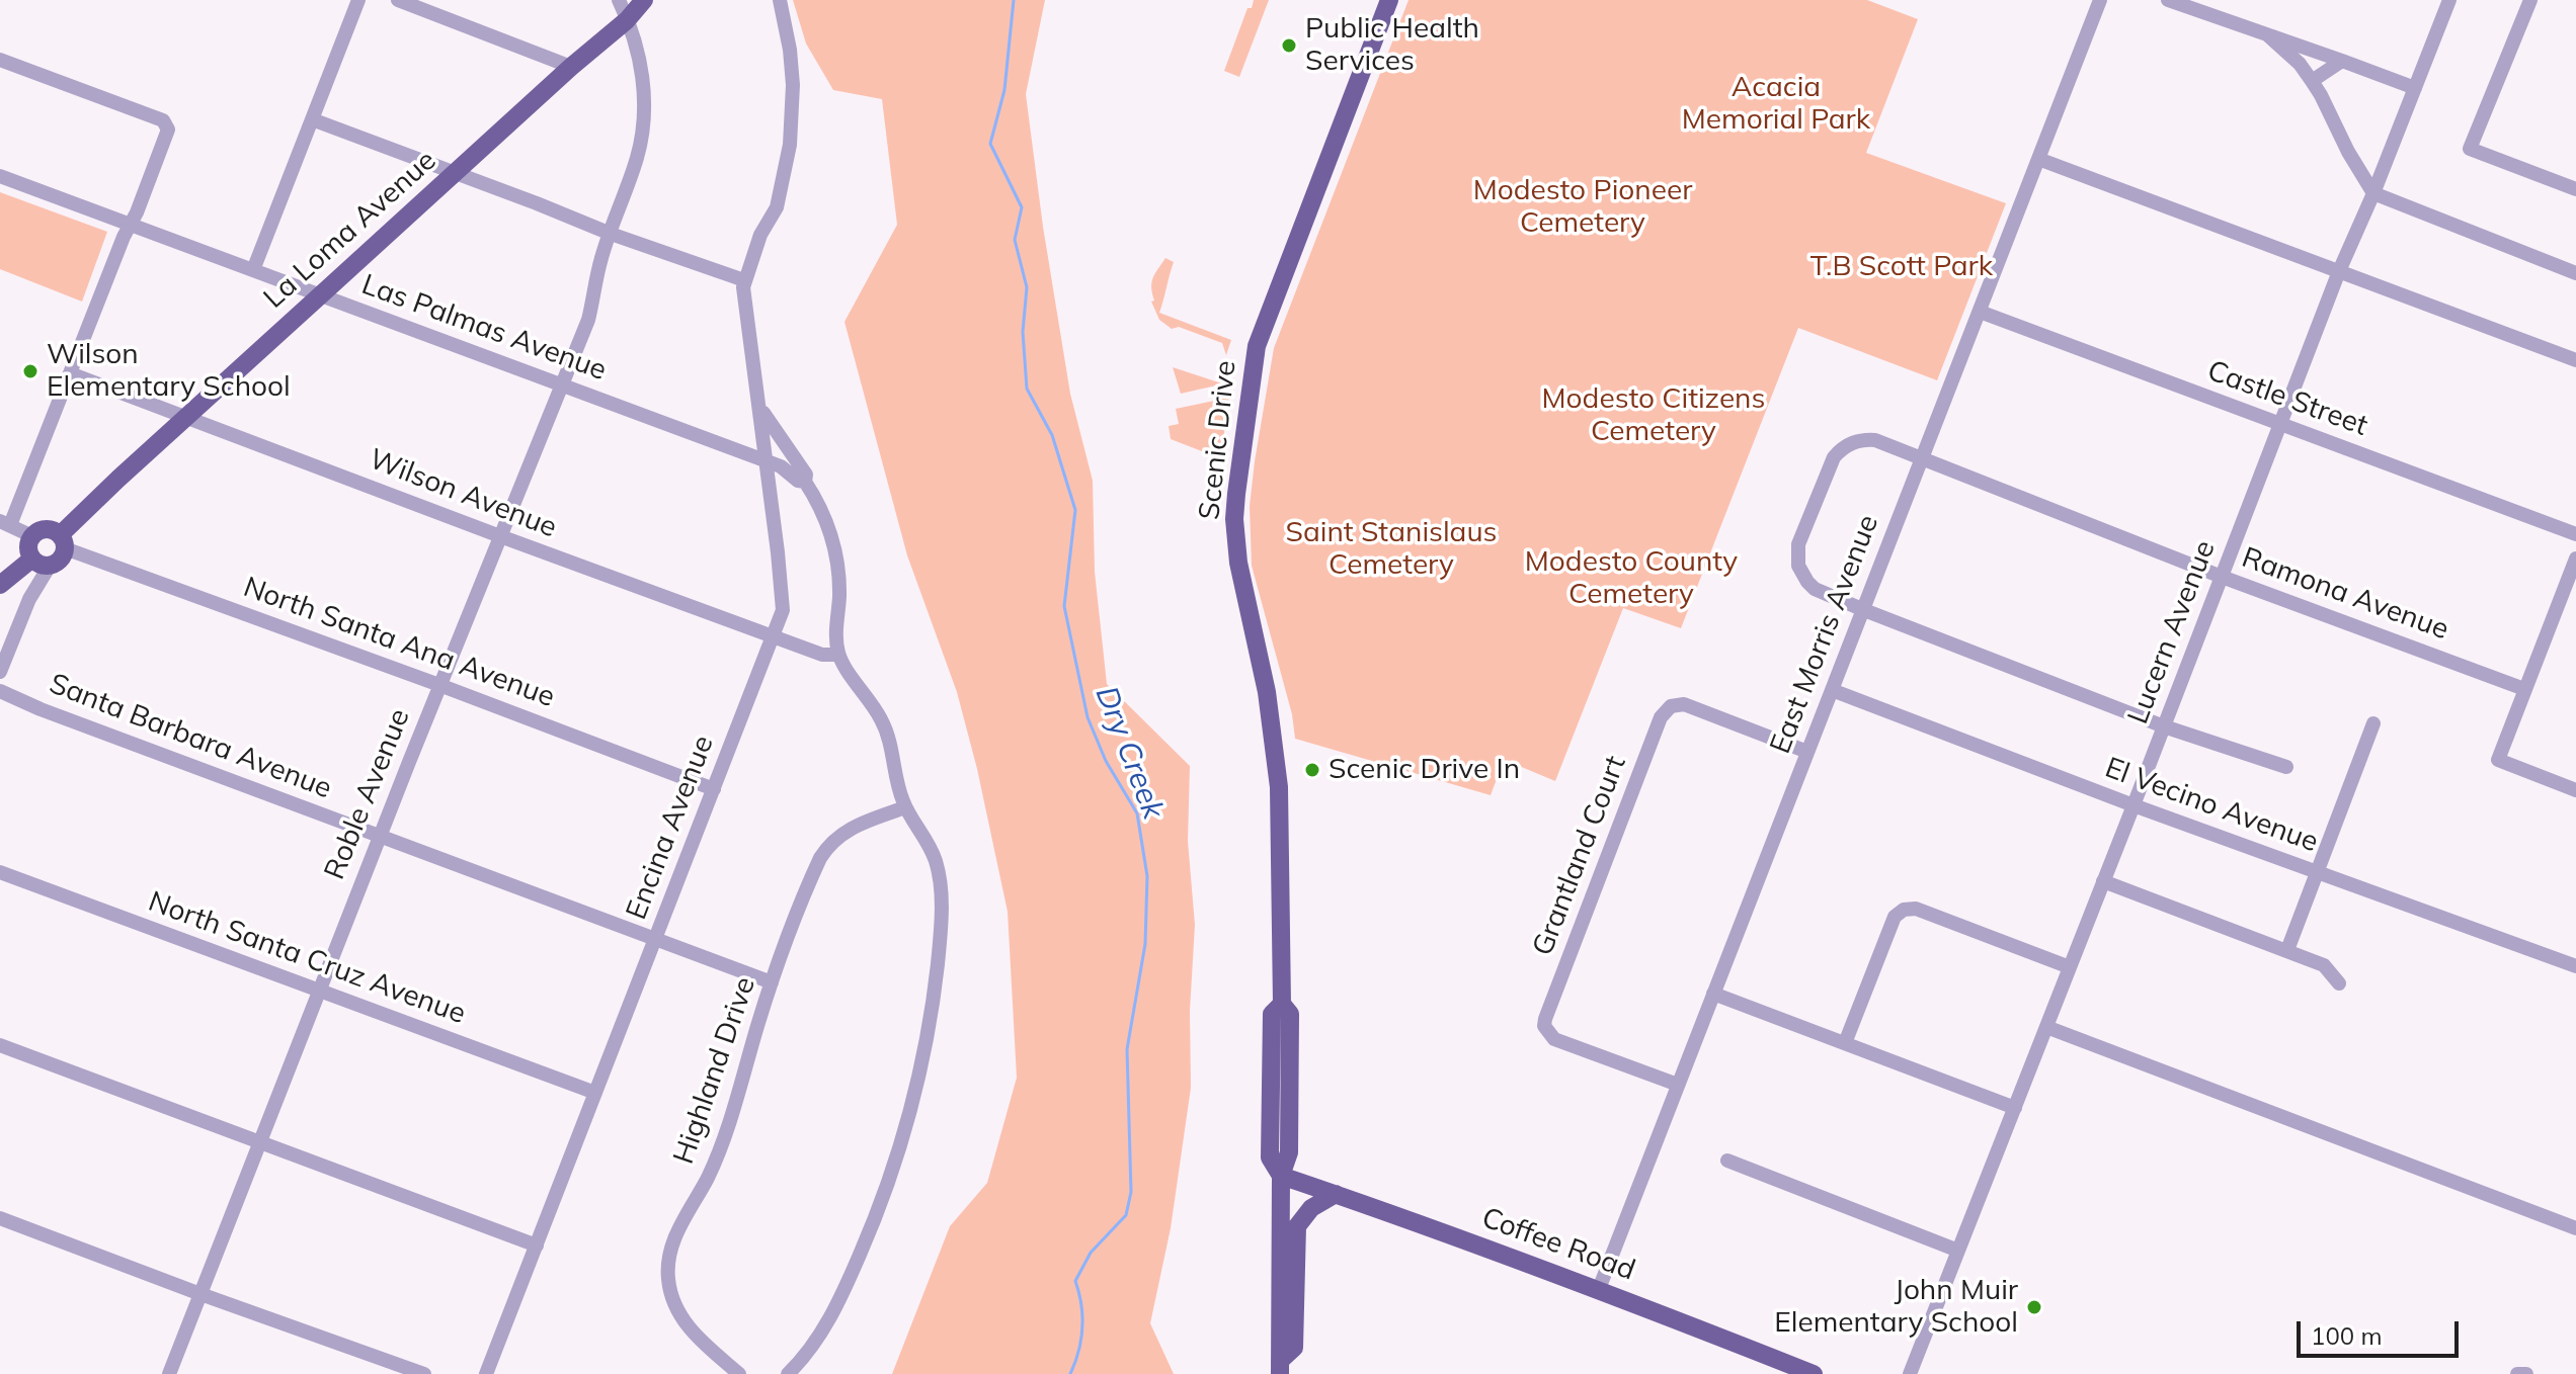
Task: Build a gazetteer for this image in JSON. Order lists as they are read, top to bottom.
{
  "streets": {
    "main road": ["La Loma Avenue", "Scenic Drive", "Coffee Road"],
    "street": [
      "Las Palmas Avenue",
      "Castle Street",
      "Wilson Avenue",
      "Ramona Avenue",
      "Lucern Avenue",
      "East Morris Avenue",
      "North Santa Ana Avenue",
      "Santa Barbara Avenue",
      "Roble Avenue",
      "El Vecino Avenue",
      "Encina Avenue",
      "Grantland Court",
      "North Santa Cruz Avenue",
      "Highland Drive"
    ]
  },
  "crossings": [
    ["La Loma Avenue", "Las Palmas Avenue"],
    ["La Loma Avenue", "Wilson Avenue"],
    ["La Loma Avenue", "North Santa Ana Avenue"],
    ["La Loma Avenue", "Roble Avenue"],
    ["Las Palmas Avenue", "Roble Avenue"],
    ["Las Palmas Avenue", "Encina Avenue"],
    ["Castle Street", "Lucern Avenue"],
    ["Castle Street", "East Morris Avenue"],
    ["Scenic Drive", "Coffee Road"],
    ["Wilson Avenue", "Roble Avenue"],
    ["Wilson Avenue", "Encina Avenue"],
    ["Ramona Avenue", "Lucern Avenue"],
    ["Ramona Avenue", "East Morris Avenue"],
    ["Lucern Avenue", "El Vecino Avenue"],
    ["East Morris Avenue", "El Vecino Avenue"],
    ["East Morris Avenue", "Grantland Court"],
    ["East Morris Avenue", "Coffee Road"],
    ["North Santa Ana Avenue", "Roble Avenue"],
    ["North Santa Ana Avenue", "Encina Avenue"],
    ["Santa Barbara Avenue", "Roble Avenue"],
    ["Santa Barbara Avenue", "Encina Avenue"],
    ["Santa Barbara Avenue", "Highland Drive"],
    ["Roble Avenue", "North Santa Cruz Avenue"],
    ["Encina Avenue", "North Santa Cruz Avenue"]
  ],
  "water": ["Dry Creek"],
  "parks": [
    "Acacia Memorial Park",
    "Modesto Pioneer Cemetery",
    "T.B Scott Park",
    "Modesto Citizens Cemetery",
    "Saint Stanislaus Cemetery",
    "Modesto County Cemetery"
  ],
  "places": [
    "Public Health Services",
    "Wilson Elementary School",
    "Scenic Drive In",
    "John Muir Elementary School"
  ],
  "scale_bar": "100 m"
}
